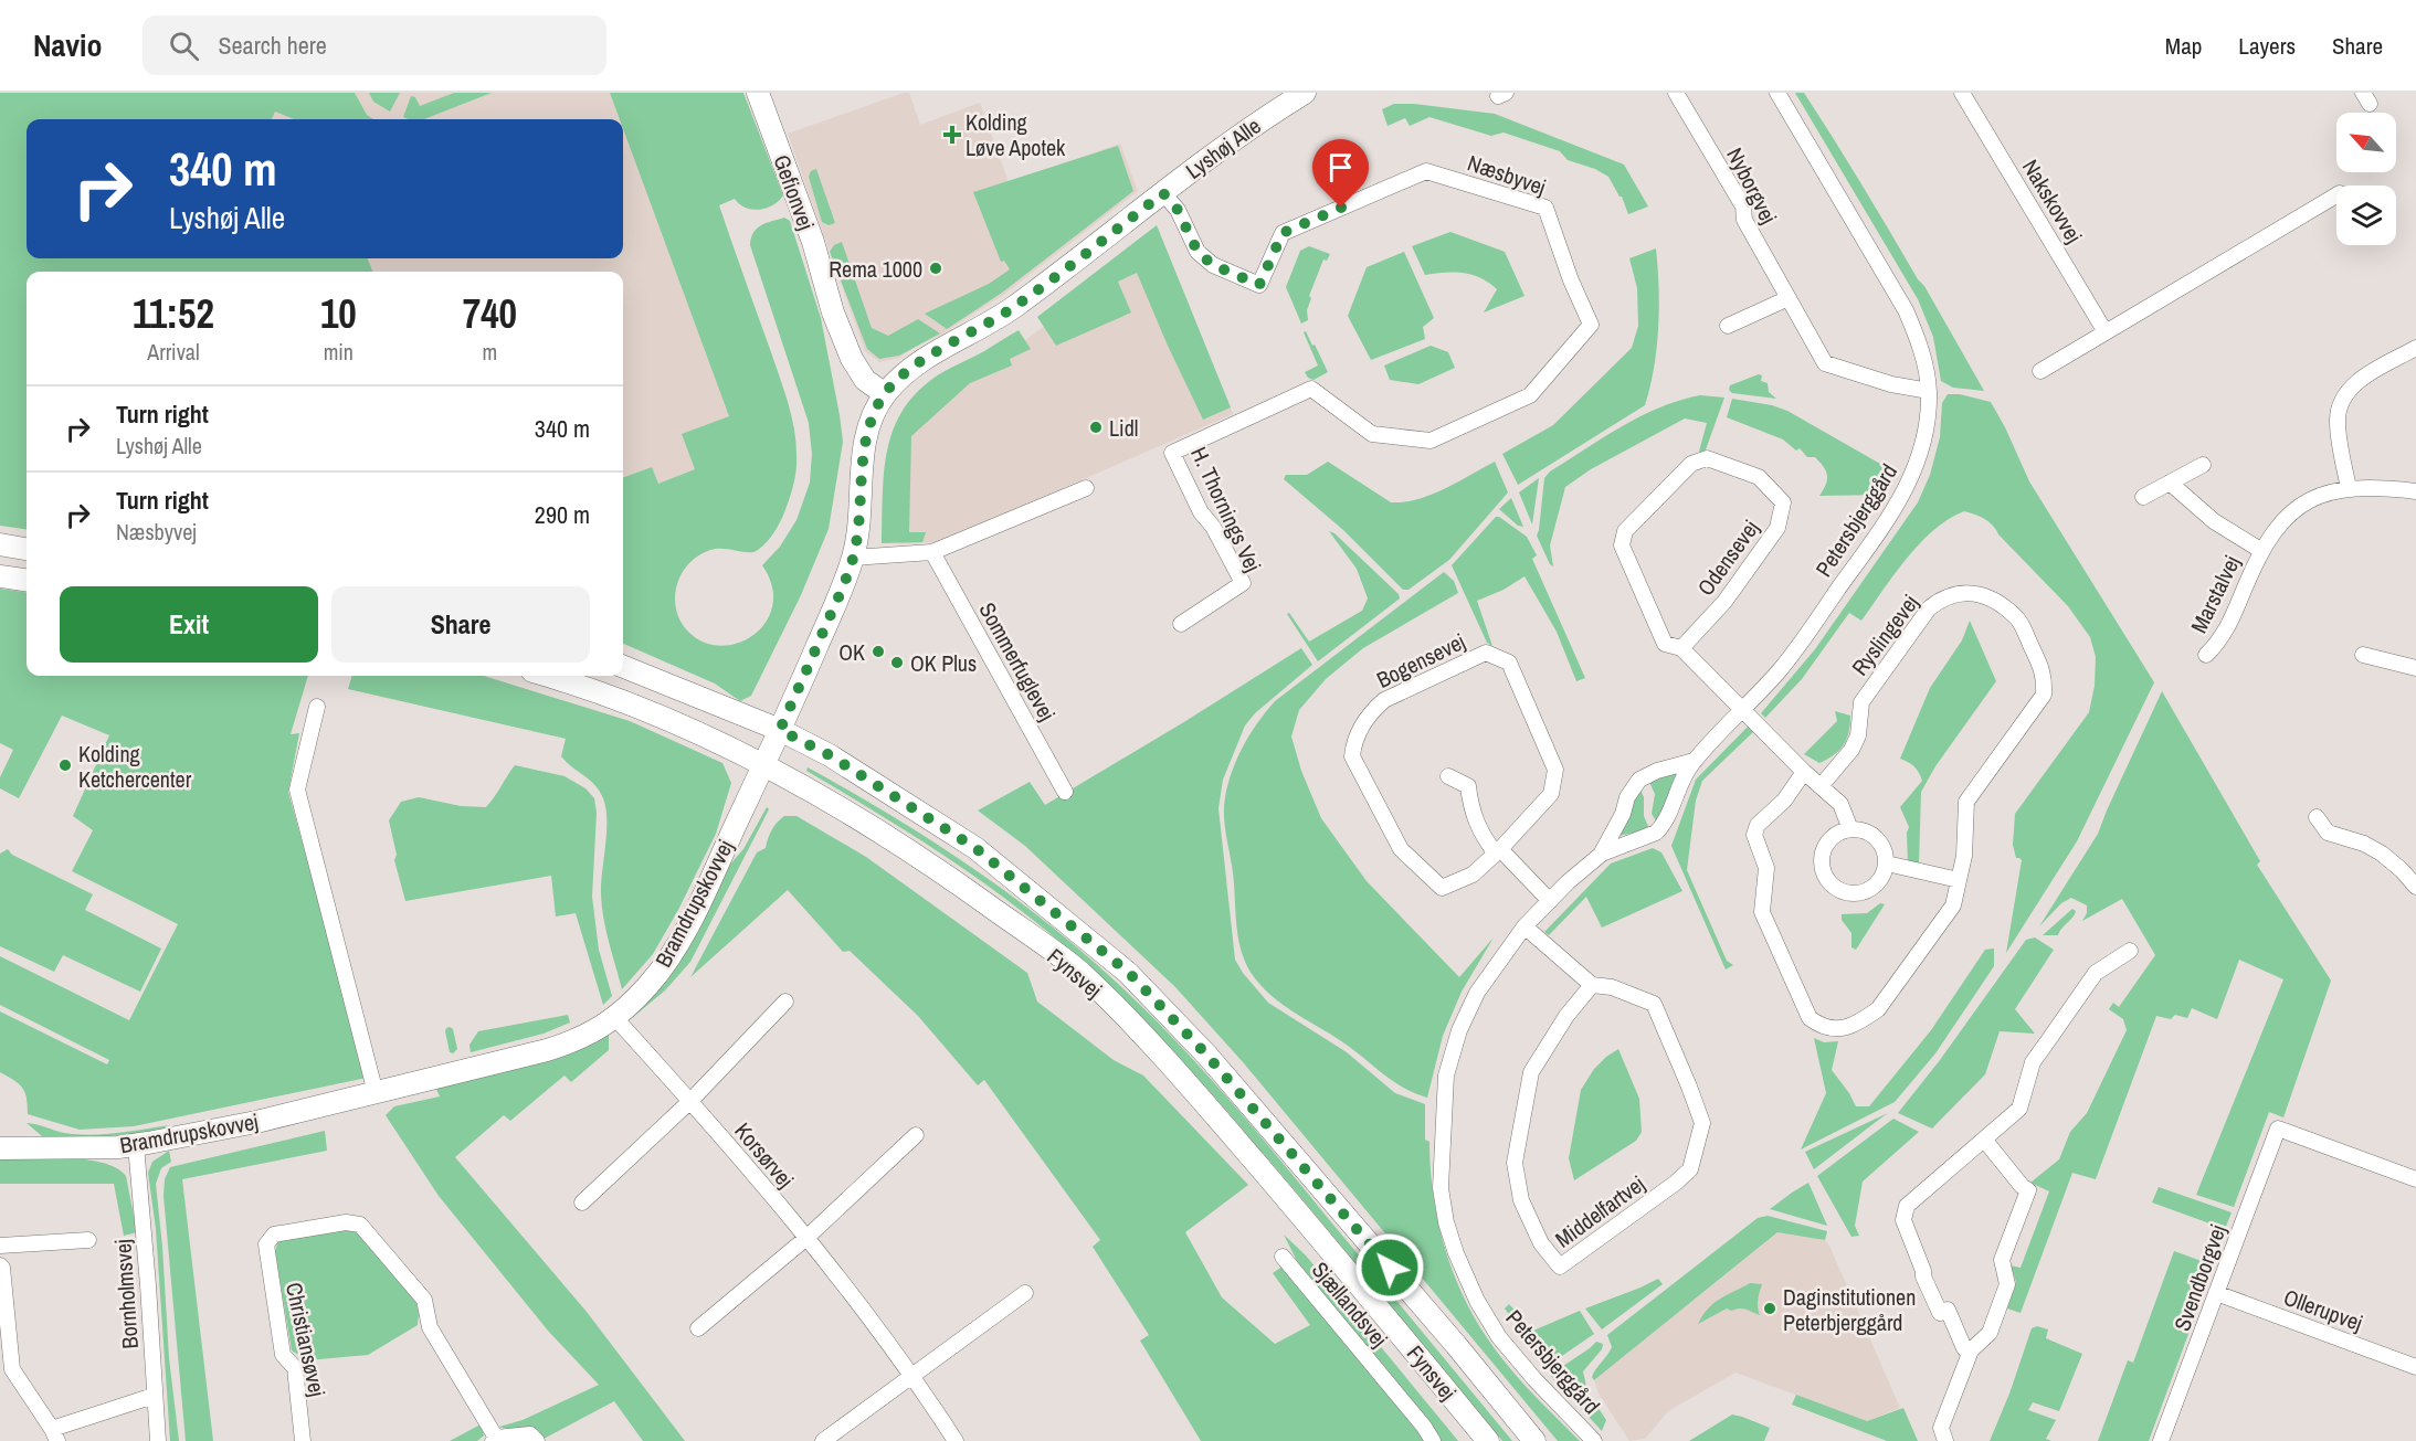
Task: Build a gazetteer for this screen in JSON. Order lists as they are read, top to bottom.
{
  "streets": {
    "main road": [
      "Lyshøj Alle",
      "Gefionvej",
      "Bramdrupskovvej",
      "Fynsvej"
    ],
    "street": [
      "Næsbyvej",
      "Nyborgvej",
      "Nakskovvej",
      "H. Thornings Vej",
      "Petersbjerggård",
      "Odensevej",
      "Marstalvej",
      "Ryslingevej",
      "Bogensevej",
      "Sommerfuglevej",
      "Korsørvej",
      "Middelfartvej",
      "Svendborgvej",
      "Bornholmsvej",
      "Sjællandsvej",
      "Ollerupvej",
      "Christiansøvej"
    ]
  },
  "crossings": [
    ["Lyshøj Alle", "Næsbyvej"],
    ["Lyshøj Alle", "Gefionvej"],
    ["Lyshøj Alle", "Bramdrupskovvej"],
    ["Lyshøj Alle", "Fynsvej"],
    ["Næsbyvej", "H. Thornings Vej"],
    ["Nyborgvej", "Petersbjerggård"],
    ["Petersbjerggård", "Odensevej"],
    ["Petersbjerggård", "Middelfartvej"],
    ["Bramdrupskovvej", "Fynsvej"],
    ["Bramdrupskovvej", "Korsørvej"],
    ["Bramdrupskovvej", "Bornholmsvej"],
    ["Svendborgvej", "Ollerupvej"]
  ],
  "places": {
    "health": ["Kolding Løve Apotek"],
    "other": [
      "Rema 1000",
      "Lidl",
      "OK",
      "OK Plus",
      "Kolding Ketchercenter",
      "Daginstitutionen Peterbjerggård"
    ]
  },
  "north": "top left",
  "page": {
    "header": "Navio",
    "search": "Search here",
    "nav": ["Map", "Layers", "Share"],
    "turn": ["340 m", "Lyshøj Alle"],
    "eta": [
      "11:52",
      "Arrival",
      "10",
      "min",
      "740",
      "m"
    ],
    "list": [
      {
        "name": "Turn right",
        "note": "Lyshøj Alle",
        "value": "340 m"
      },
      {
        "name": "Turn right",
        "note": "Næsbyvej",
        "value": "290 m"
      }
    ],
    "buttons": ["Exit", "Share"]
  }
}
